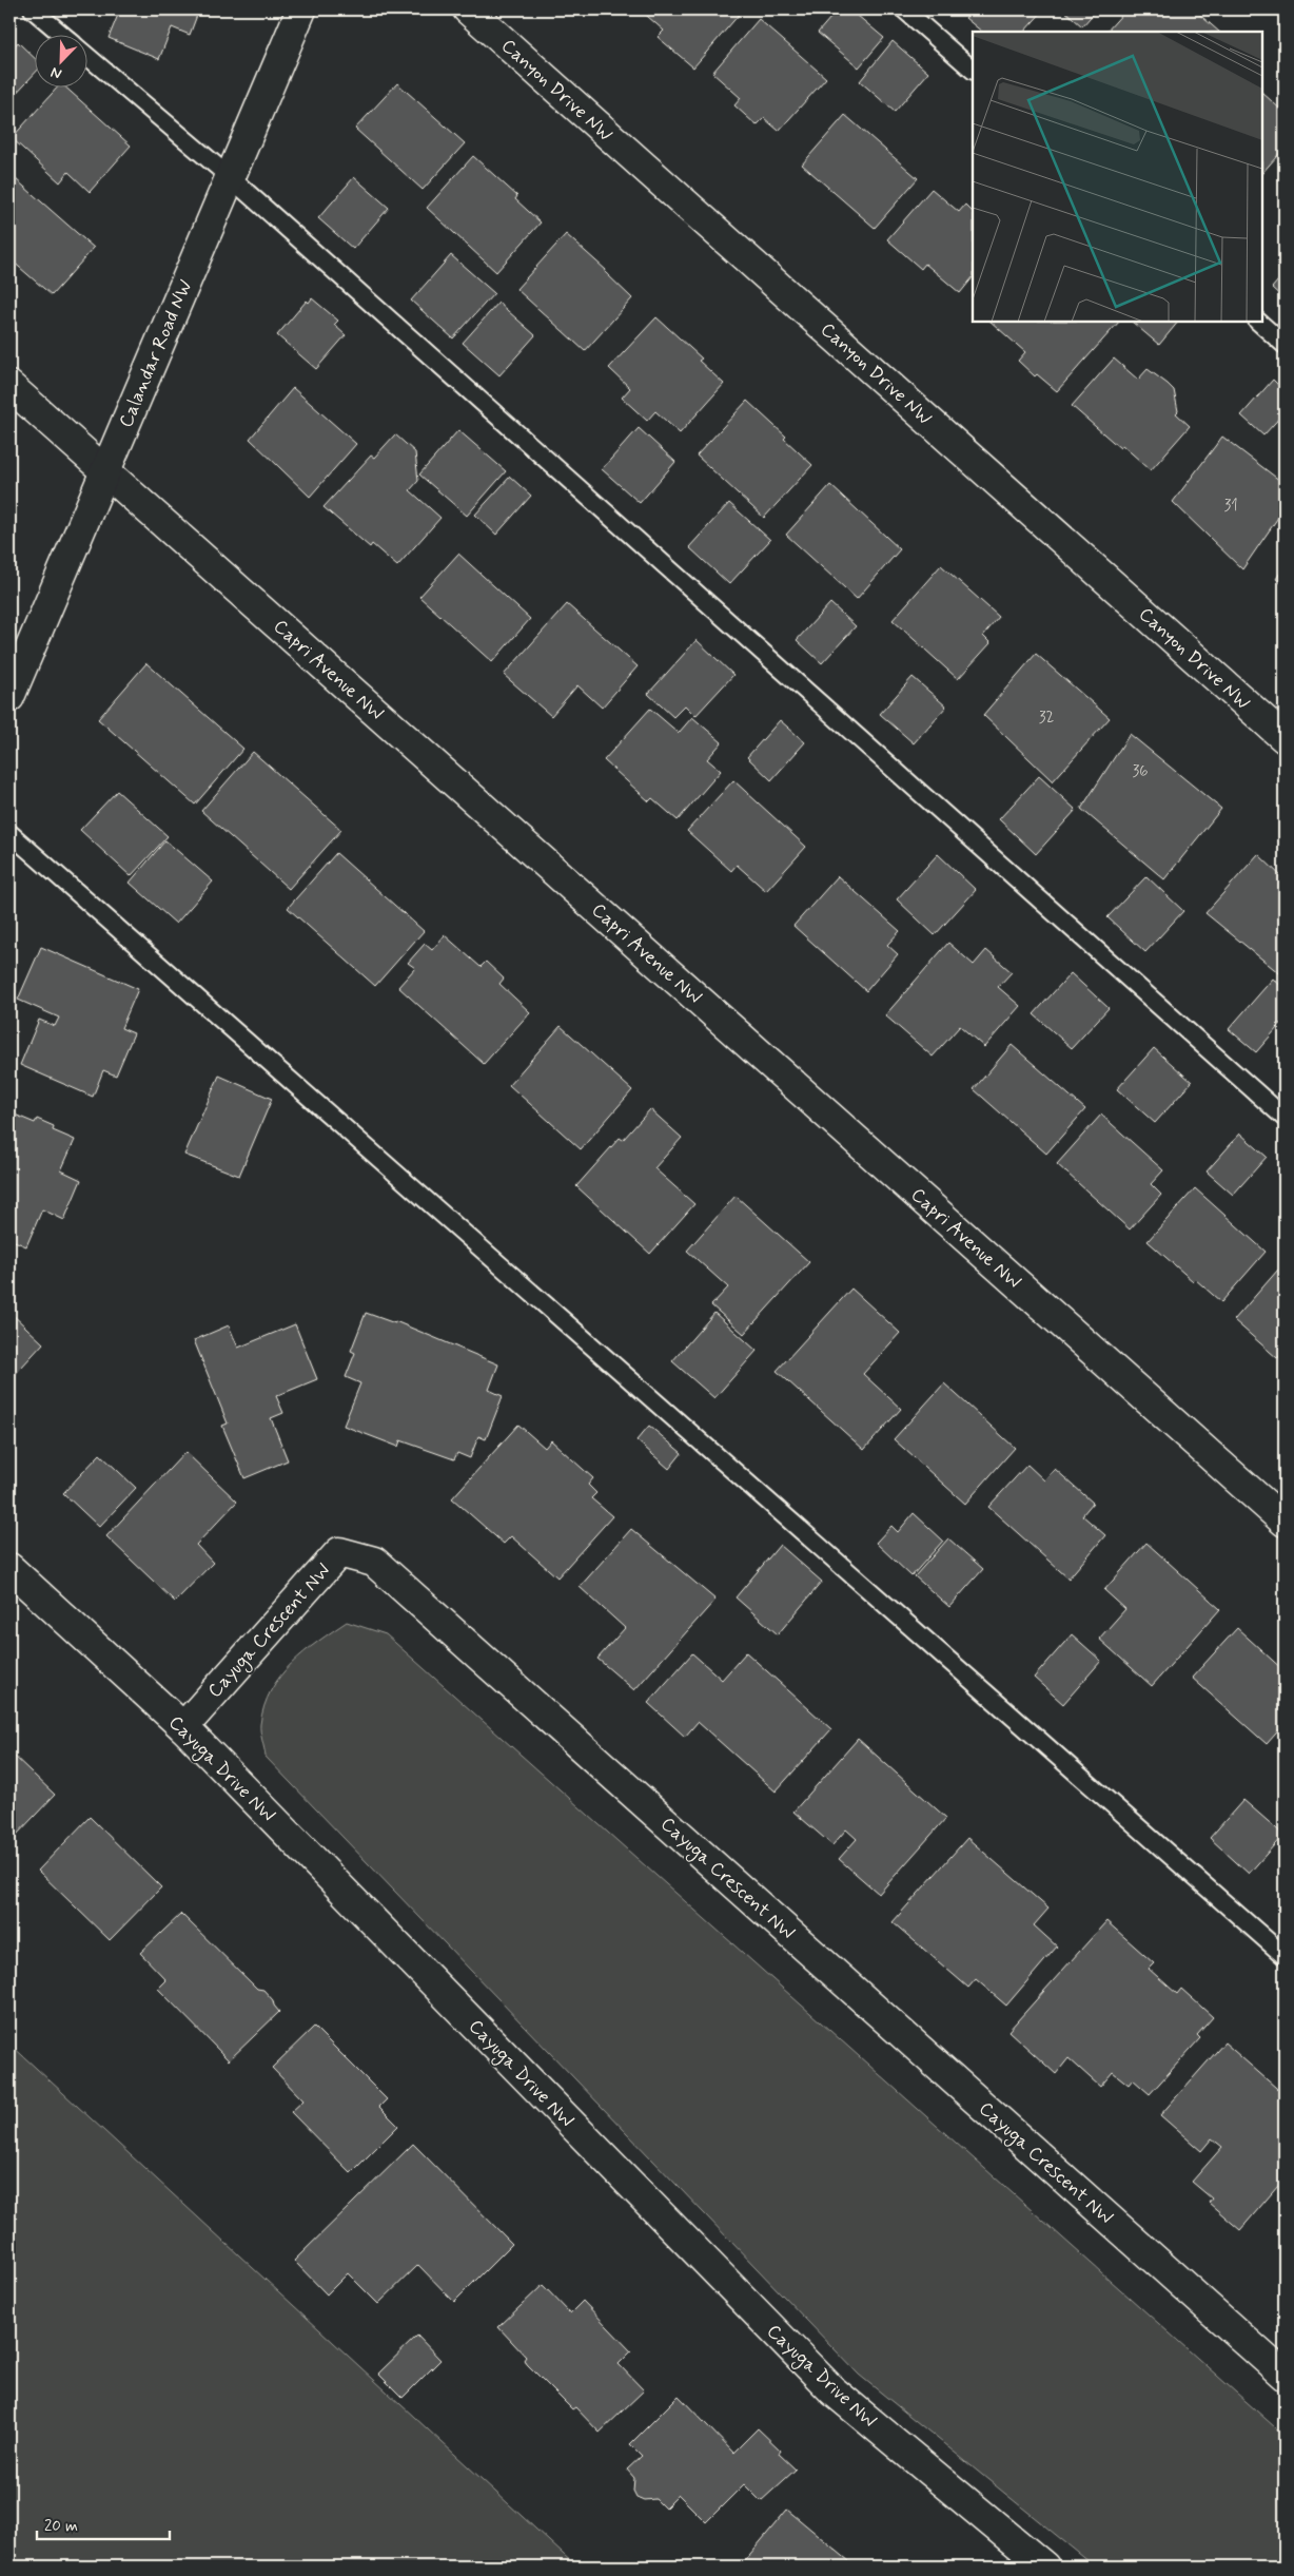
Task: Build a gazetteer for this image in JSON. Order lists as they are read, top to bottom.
{
  "streets": {
    "street": [
      "Canyon Drive NW",
      "Calandar Road NW",
      "Capri Avenue NW",
      "Cayuga Crescent NW",
      "Cayuga Drive NW"
    ]
  },
  "crossings": [
    ["Calandar Road NW", "Capri Avenue NW"],
    ["Cayuga Crescent NW", "Cayuga Drive NW"]
  ],
  "house_numbers": ["31", "32", "36"],
  "scale_bar": "20 m",
  "north": "bottom left"
}
